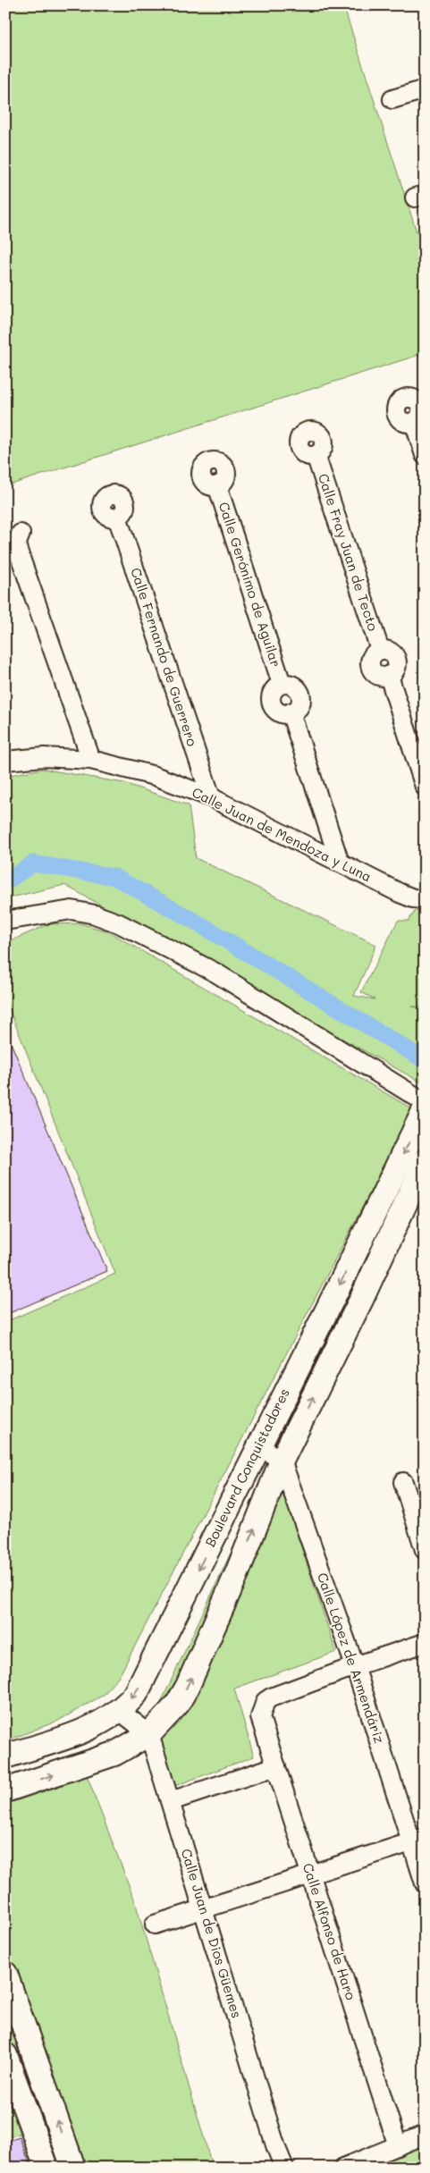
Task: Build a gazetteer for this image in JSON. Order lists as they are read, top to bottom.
{
  "streets": {
    "street": [
      "Calle Fray Juan de Tecto",
      "Calle Gerónimo de Aguilar",
      "Calle Fernando de Guerrero",
      "Calle Juan de Mendoza y Luna",
      "Boulevard Conquistadores",
      "Calle López de Armendáriz",
      "Calle Alfonso de Haro",
      "Calle Juan de Dios Güemes"
    ]
  },
  "crossings": [
    ["Calle Gerónimo de Aguilar", "Calle Juan de Mendoza y Luna"],
    ["Calle Fernando de Guerrero", "Calle Juan de Mendoza y Luna"],
    ["Boulevard Conquistadores", "Calle López de Armendáriz"],
    ["Boulevard Conquistadores", "Calle Juan de Dios Güemes"],
    ["Calle López de Armendáriz", "Calle Alfonso de Haro"]
  ]
}
